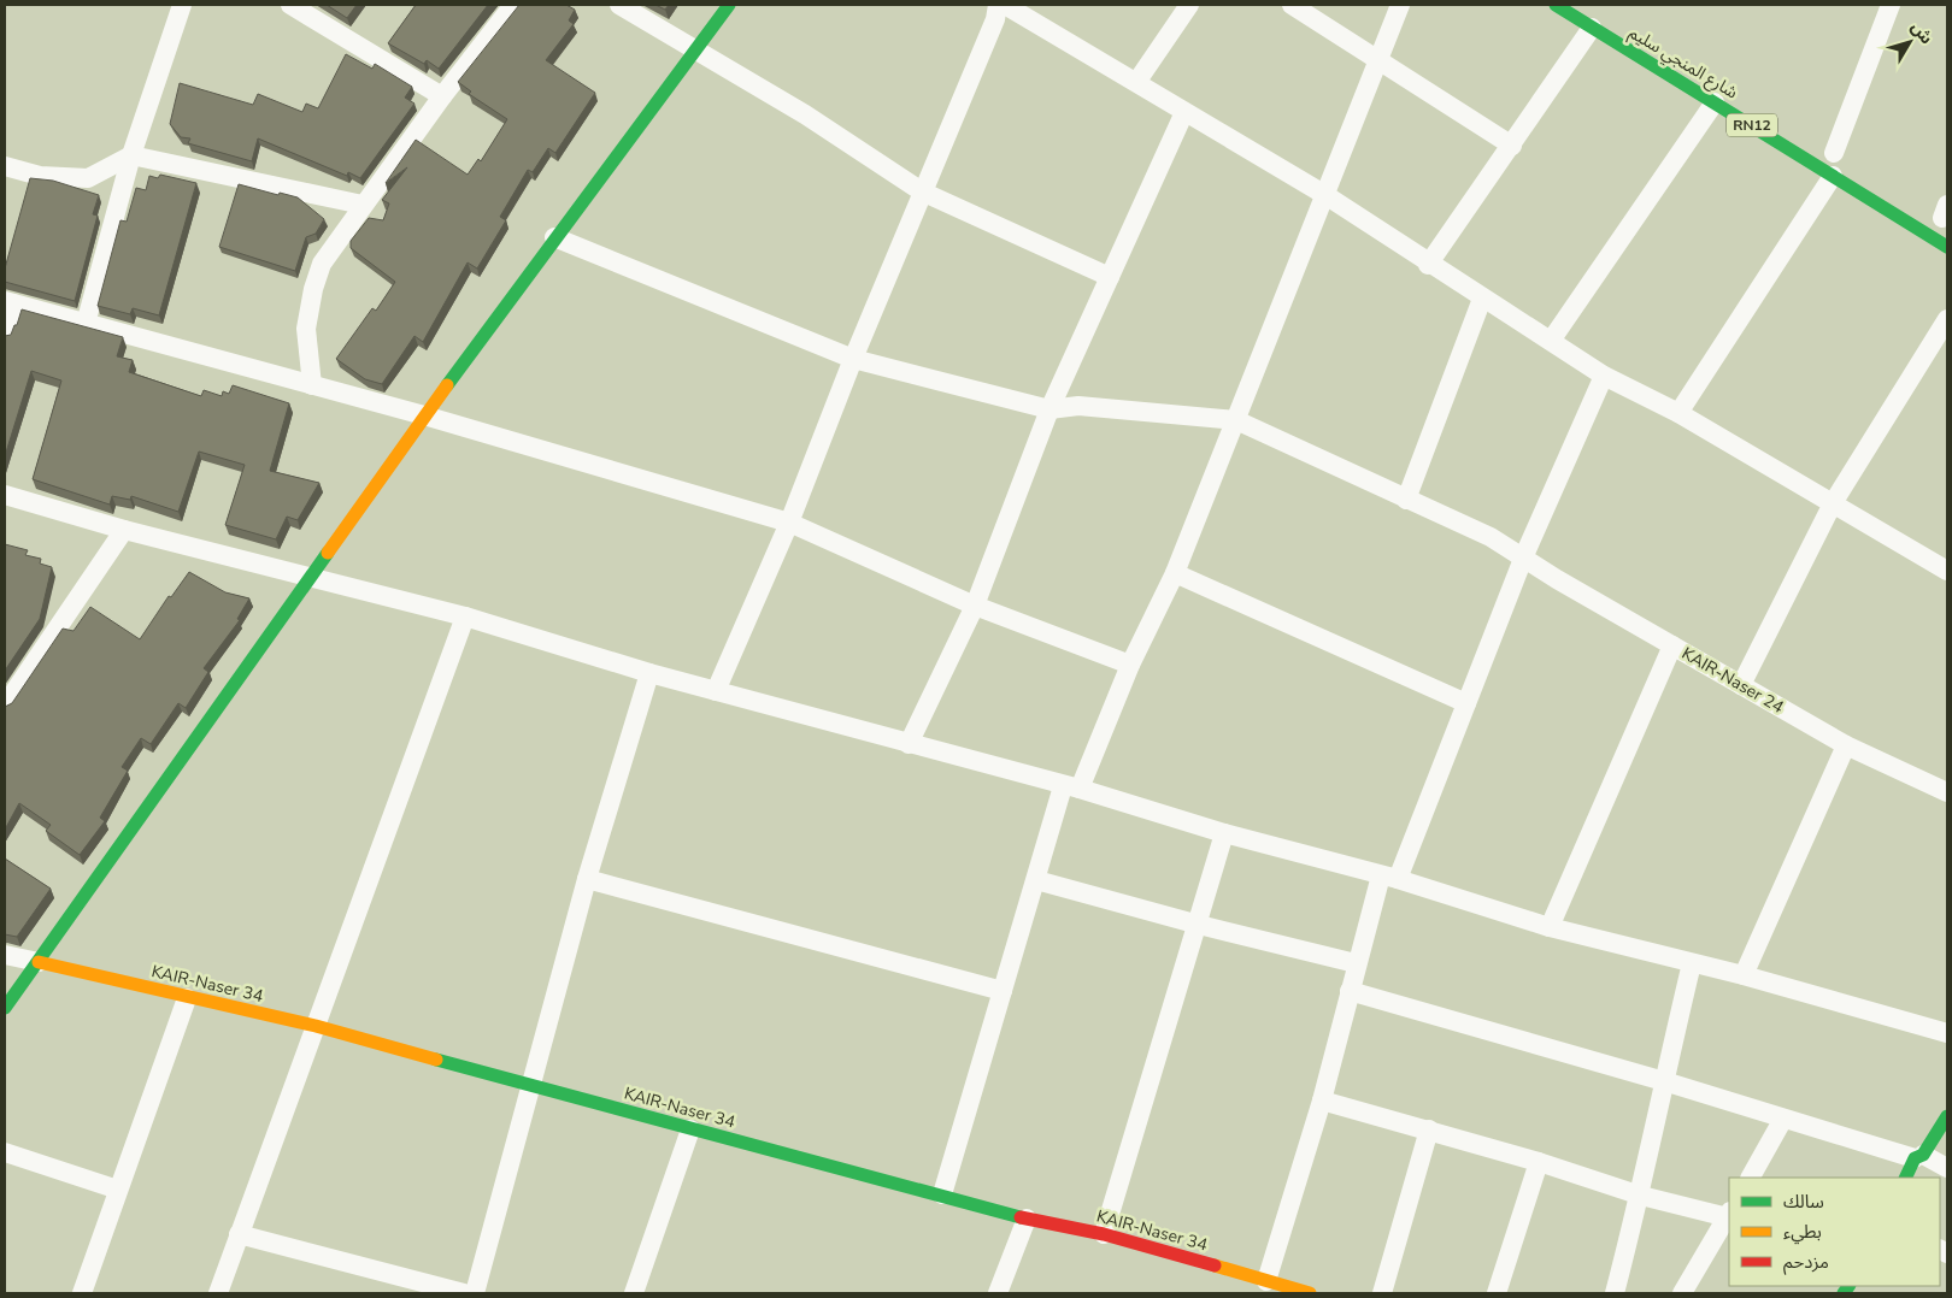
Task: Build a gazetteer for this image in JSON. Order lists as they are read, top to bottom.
{
  "streets": {
    "street": [
      "شارع المنجي سليم",
      "RN12",
      "KAIR-Naser 24",
      "KAIR-Naser 34"
    ]
  },
  "legend": ["سالك", "بطيء", "مزدحم"],
  "north": "top right"
}
